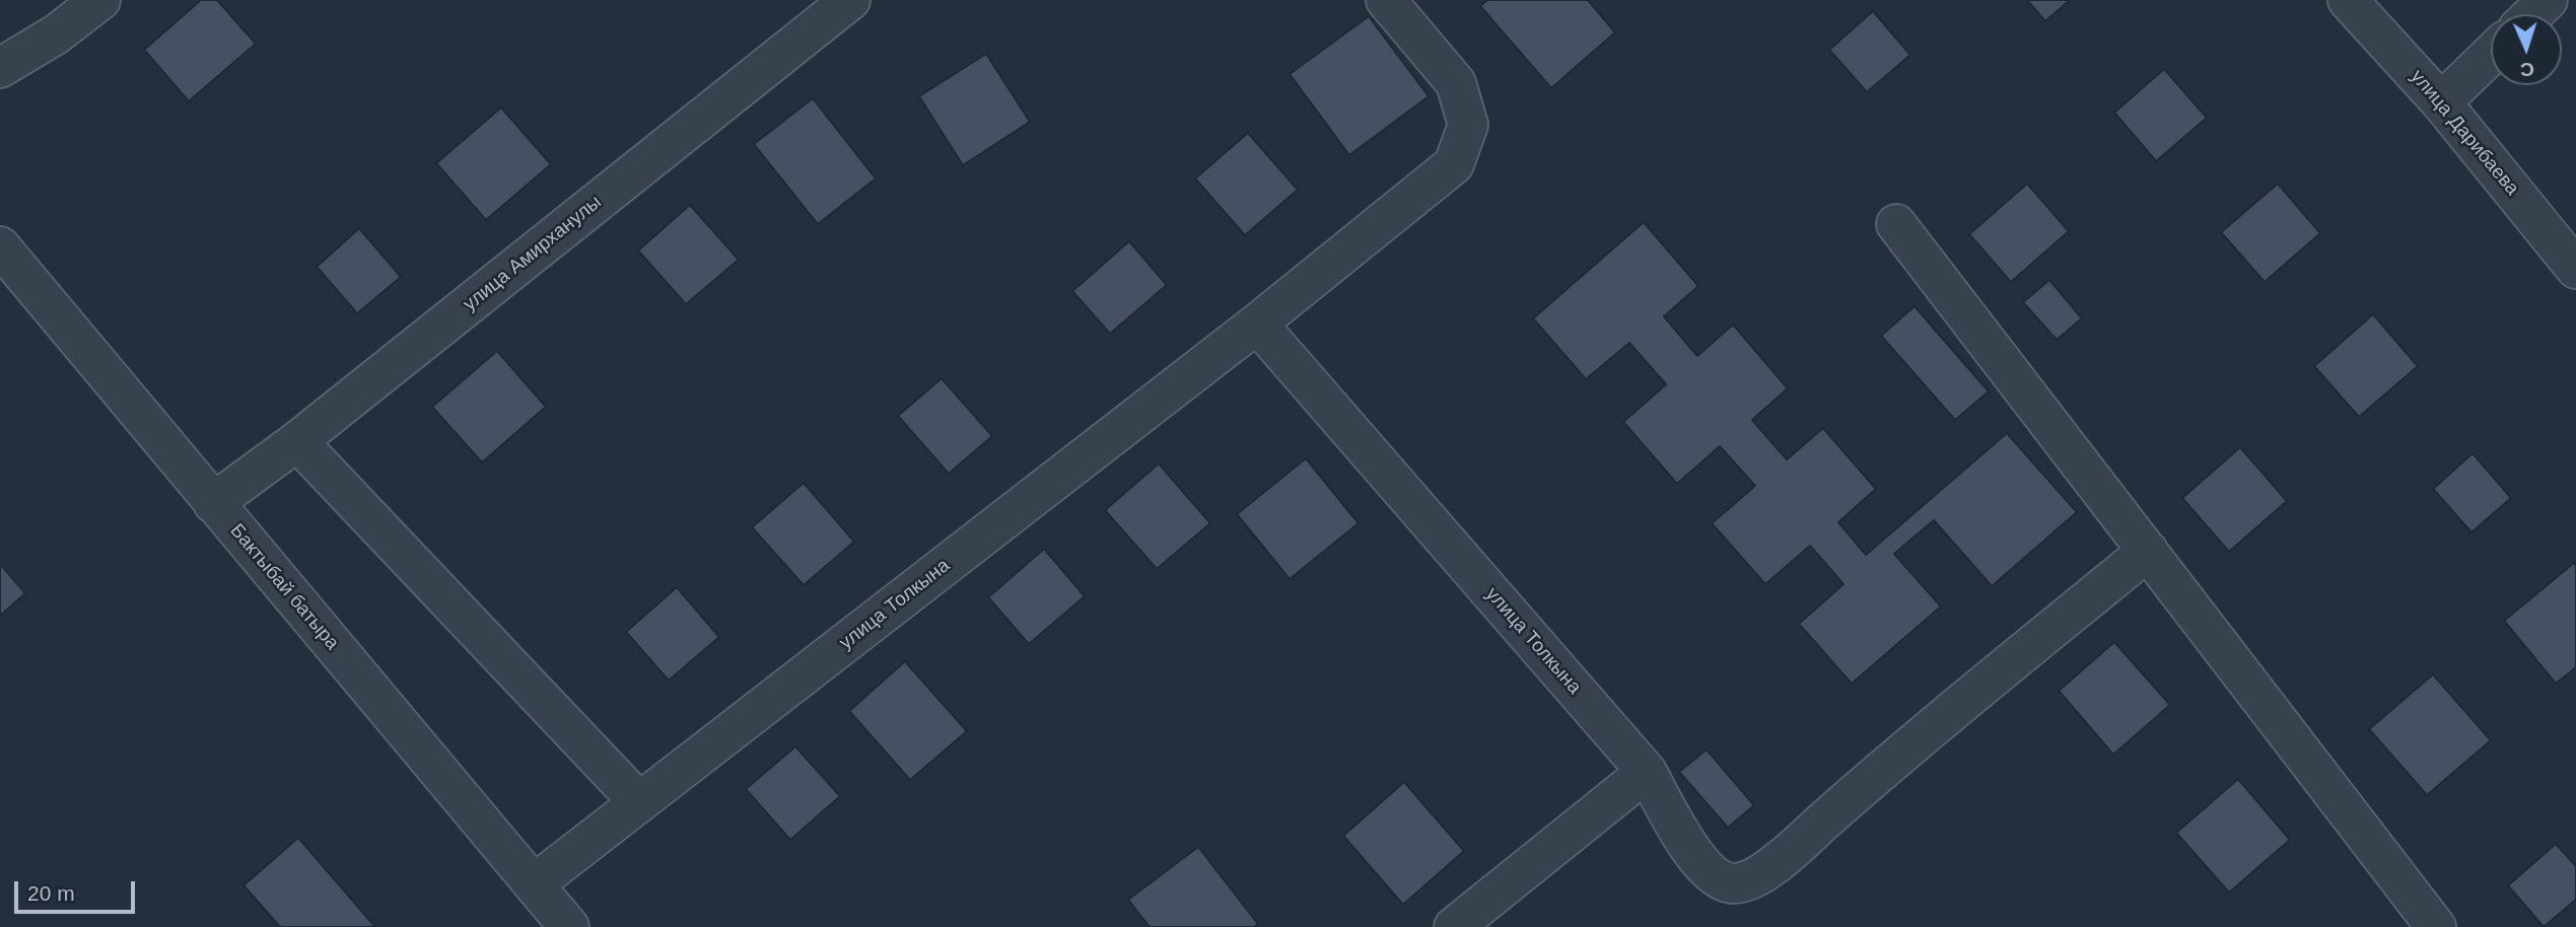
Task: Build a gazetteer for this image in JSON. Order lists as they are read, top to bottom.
{
  "streets": {
    "street": [
      "улица Дарибаева",
      "улица Амирханулы",
      "Бактыбай батыра",
      "улица Толкына"
    ]
  },
  "crossings": [
    ["улица Амирханулы", "Бактыбай батыра"],
    ["Бактыбай батыра", "улица Толкына"]
  ],
  "scale_bar": "20 m",
  "north": "bottom"
}
